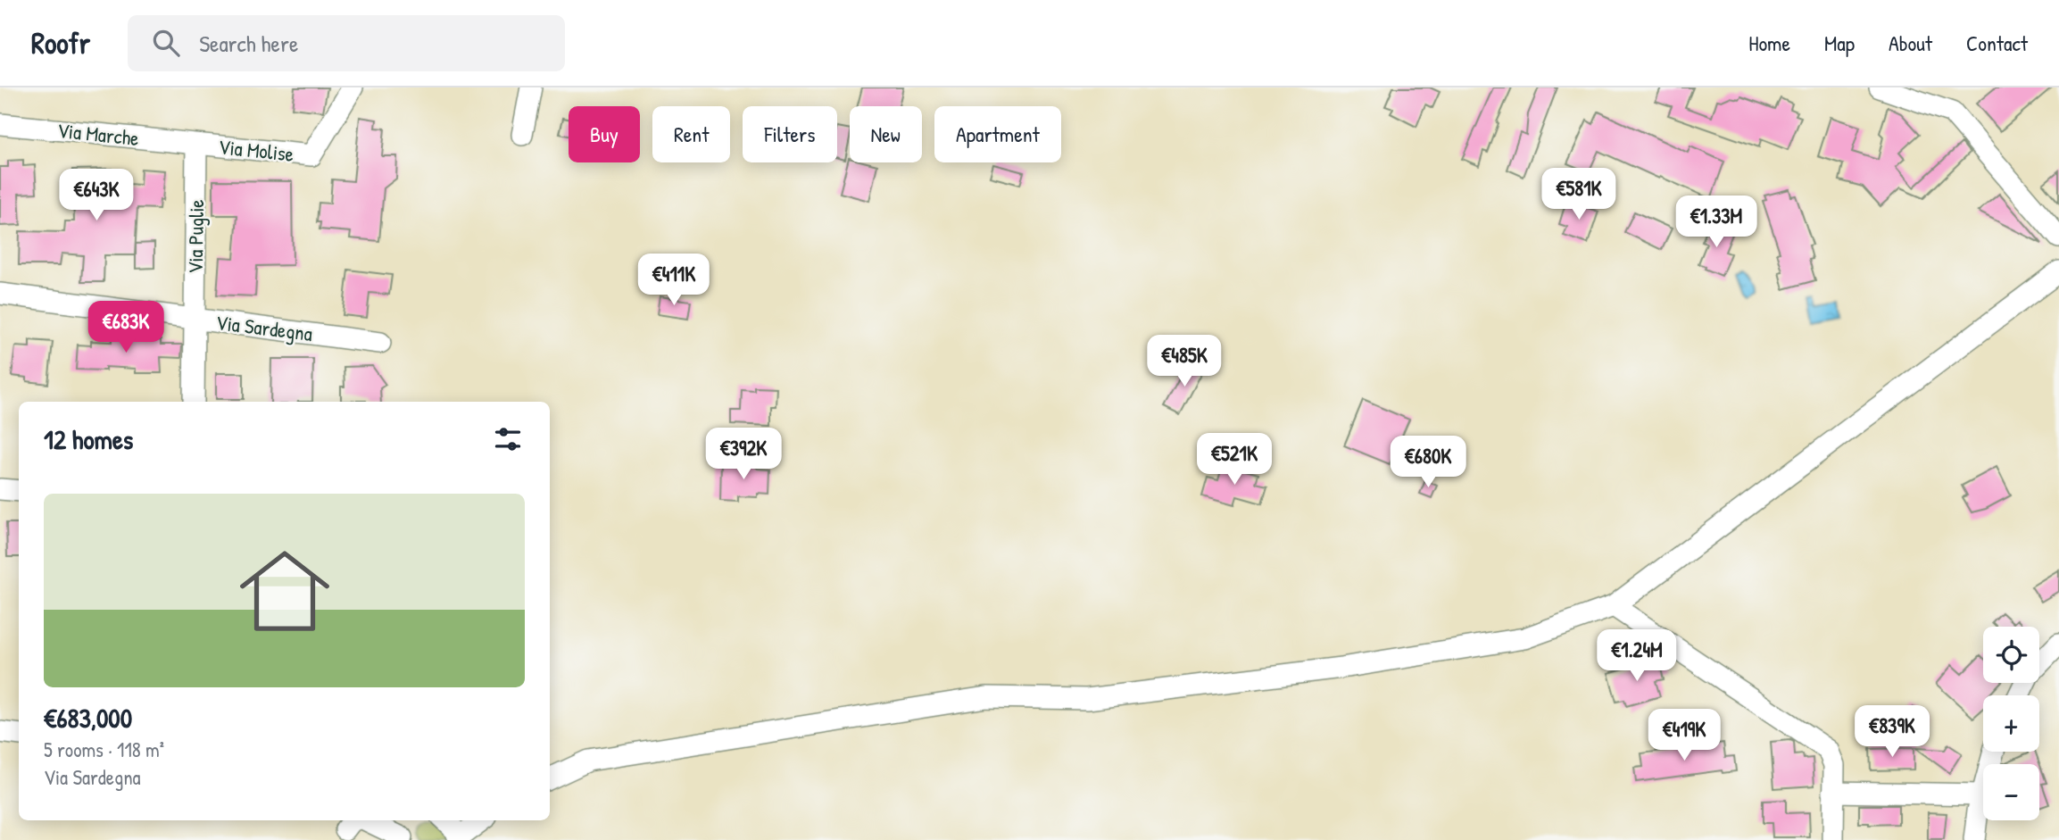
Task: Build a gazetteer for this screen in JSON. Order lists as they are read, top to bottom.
{
  "streets": {
    "street": [
      "Via Marche",
      "Via Molise",
      "Via Puglie",
      "Via Sardegna"
    ]
  },
  "crossings": [
    ["Via Marche", "Via Molise"],
    ["Via Marche", "Via Puglie"],
    ["Via Molise", "Via Puglie"],
    ["Via Puglie", "Via Sardegna"]
  ],
  "page": {
    "header": "Roofr",
    "search": "Search here",
    "nav": [
      "Home",
      "Map",
      "About",
      "Contact"
    ],
    "chip": [
      "Buy",
      "Rent",
      "Filters",
      "New",
      "Apartment"
    ],
    "price": [
      "€581K",
      "€643K",
      "€1.33M",
      "€411K",
      "€683K",
      "€485K",
      "€392K",
      "€521K",
      "€680K",
      "€1.24M",
      "€839K",
      "€419K"
    ],
    "heading": "12 homes",
    "list": [
      {
        "name": "€683,000",
        "note": "5 rooms · 118 m² · Via Sardegna"
      }
    ],
    "map_buttons": ["+", "−"]
  }
}
